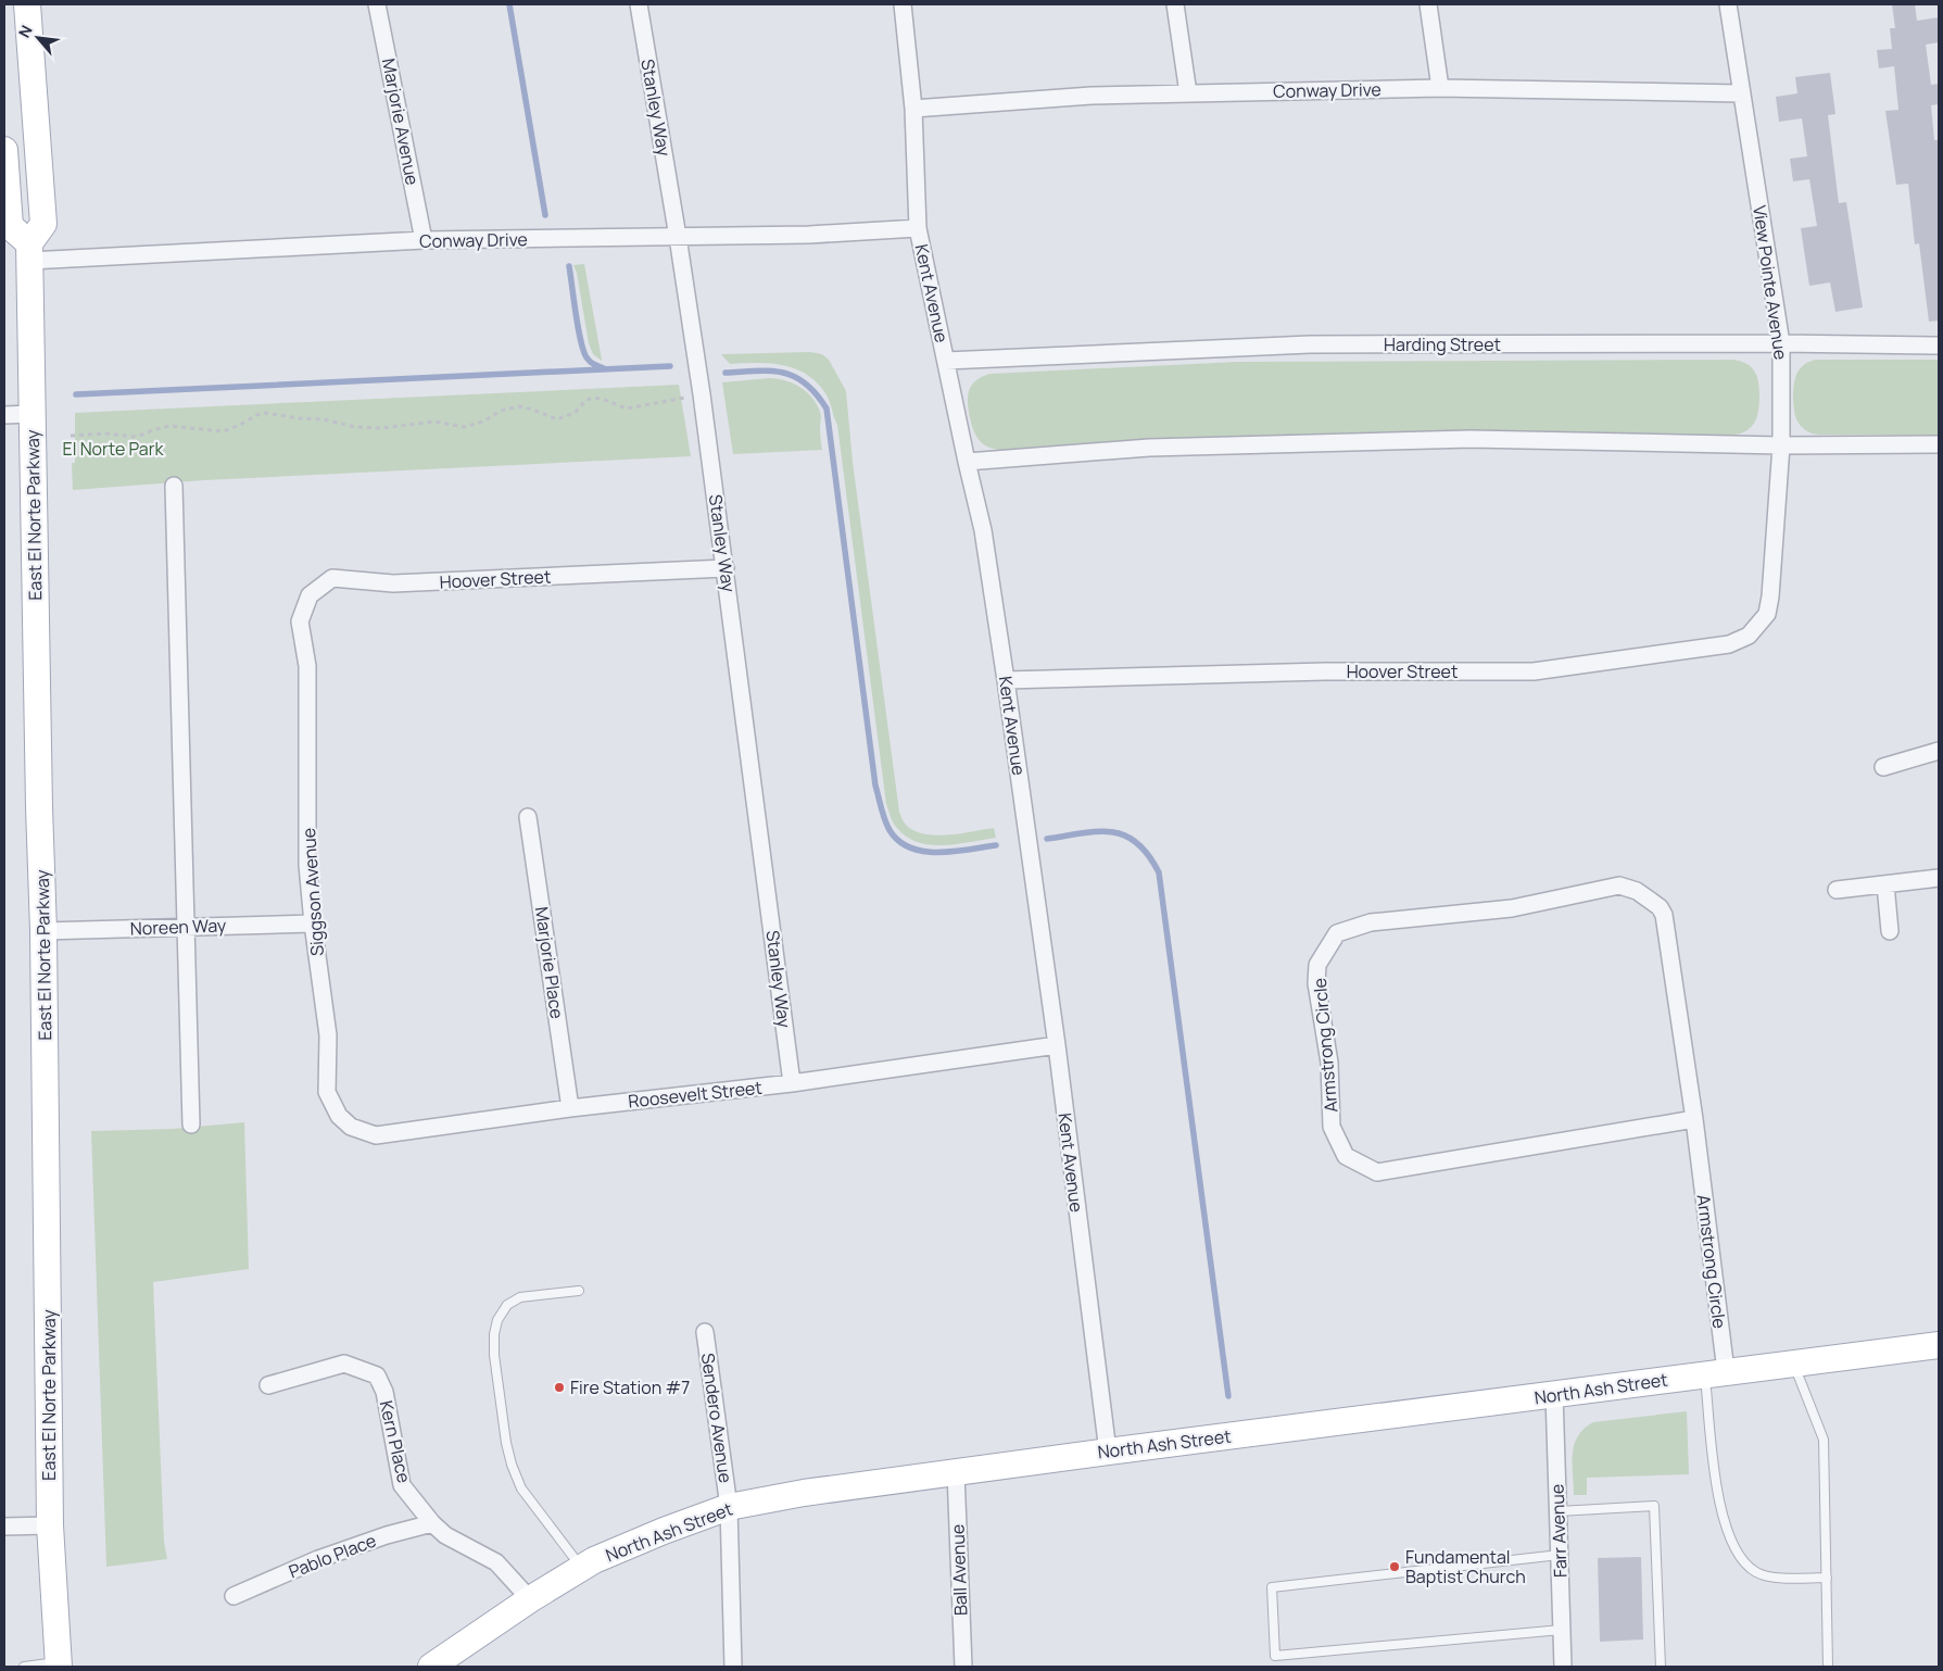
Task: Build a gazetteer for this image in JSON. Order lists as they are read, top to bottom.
{
  "streets": {
    "main road": ["East El Norte Parkway", "North Ash Street"],
    "street": [
      "Conway Drive",
      "Stanley Way",
      "Marjorie Avenue",
      "View Pointe Avenue",
      "Kent Avenue",
      "Harding Street",
      "Hoover Street",
      "Siggson Avenue",
      "Noreen Way",
      "Marjorie Place",
      "Armstrong Circle",
      "Roosevelt Street",
      "Sendero Avenue",
      "Kern Place",
      "Farr Avenue",
      "Pablo Place",
      "Ball Avenue"
    ]
  },
  "crossings": [
    ["Conway Drive", "Stanley Way"],
    ["Conway Drive", "Marjorie Avenue"],
    ["Conway Drive", "View Pointe Avenue"],
    ["Conway Drive", "Kent Avenue"],
    ["Conway Drive", "East El Norte Parkway"],
    ["Stanley Way", "Hoover Street"],
    ["Stanley Way", "Roosevelt Street"],
    ["View Pointe Avenue", "Harding Street"],
    ["View Pointe Avenue", "Hoover Street"],
    ["Kent Avenue", "Harding Street"],
    ["Kent Avenue", "Hoover Street"],
    ["Kent Avenue", "Roosevelt Street"],
    ["Kent Avenue", "North Ash Street"],
    ["East El Norte Parkway", "Noreen Way"],
    ["Hoover Street", "Siggson Avenue"],
    ["Siggson Avenue", "Noreen Way"],
    ["Siggson Avenue", "Roosevelt Street"],
    ["Marjorie Place", "Roosevelt Street"],
    ["Armstrong Circle", "North Ash Street"],
    ["North Ash Street", "Sendero Avenue"],
    ["North Ash Street", "Kern Place"],
    ["North Ash Street", "Farr Avenue"],
    ["North Ash Street", "Ball Avenue"],
    ["Kern Place", "Pablo Place"]
  ],
  "parks": ["El Norte Park"],
  "places": ["Fire Station #7", "Fundamental Baptist Church"],
  "north": "top left"
}
